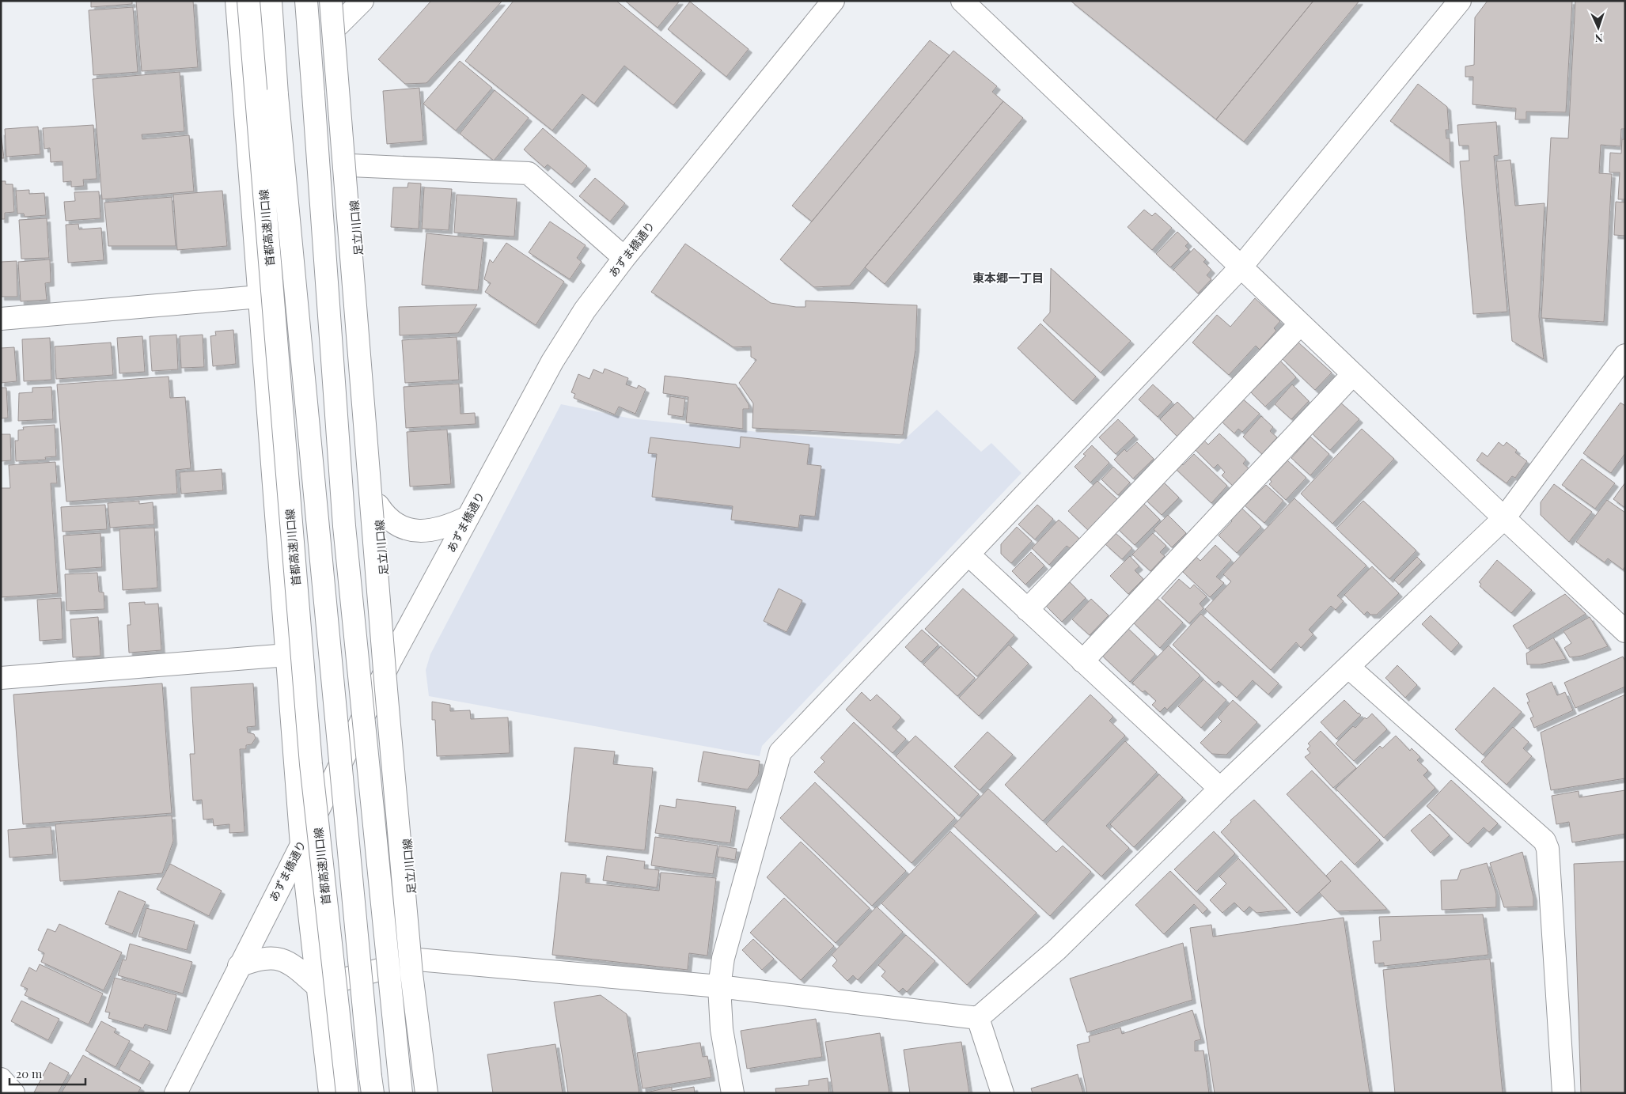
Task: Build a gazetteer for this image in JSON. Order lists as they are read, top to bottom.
{
  "streets": {
    "main road": ["首都高速川口線", "足立川口線", "あずま橋通り"]
  },
  "crossings": [
    ["足立川口線", "あずま橋通り"]
  ],
  "districts": ["東本郷一丁目"],
  "scale_bar": "20 m",
  "north": "bottom"
}
